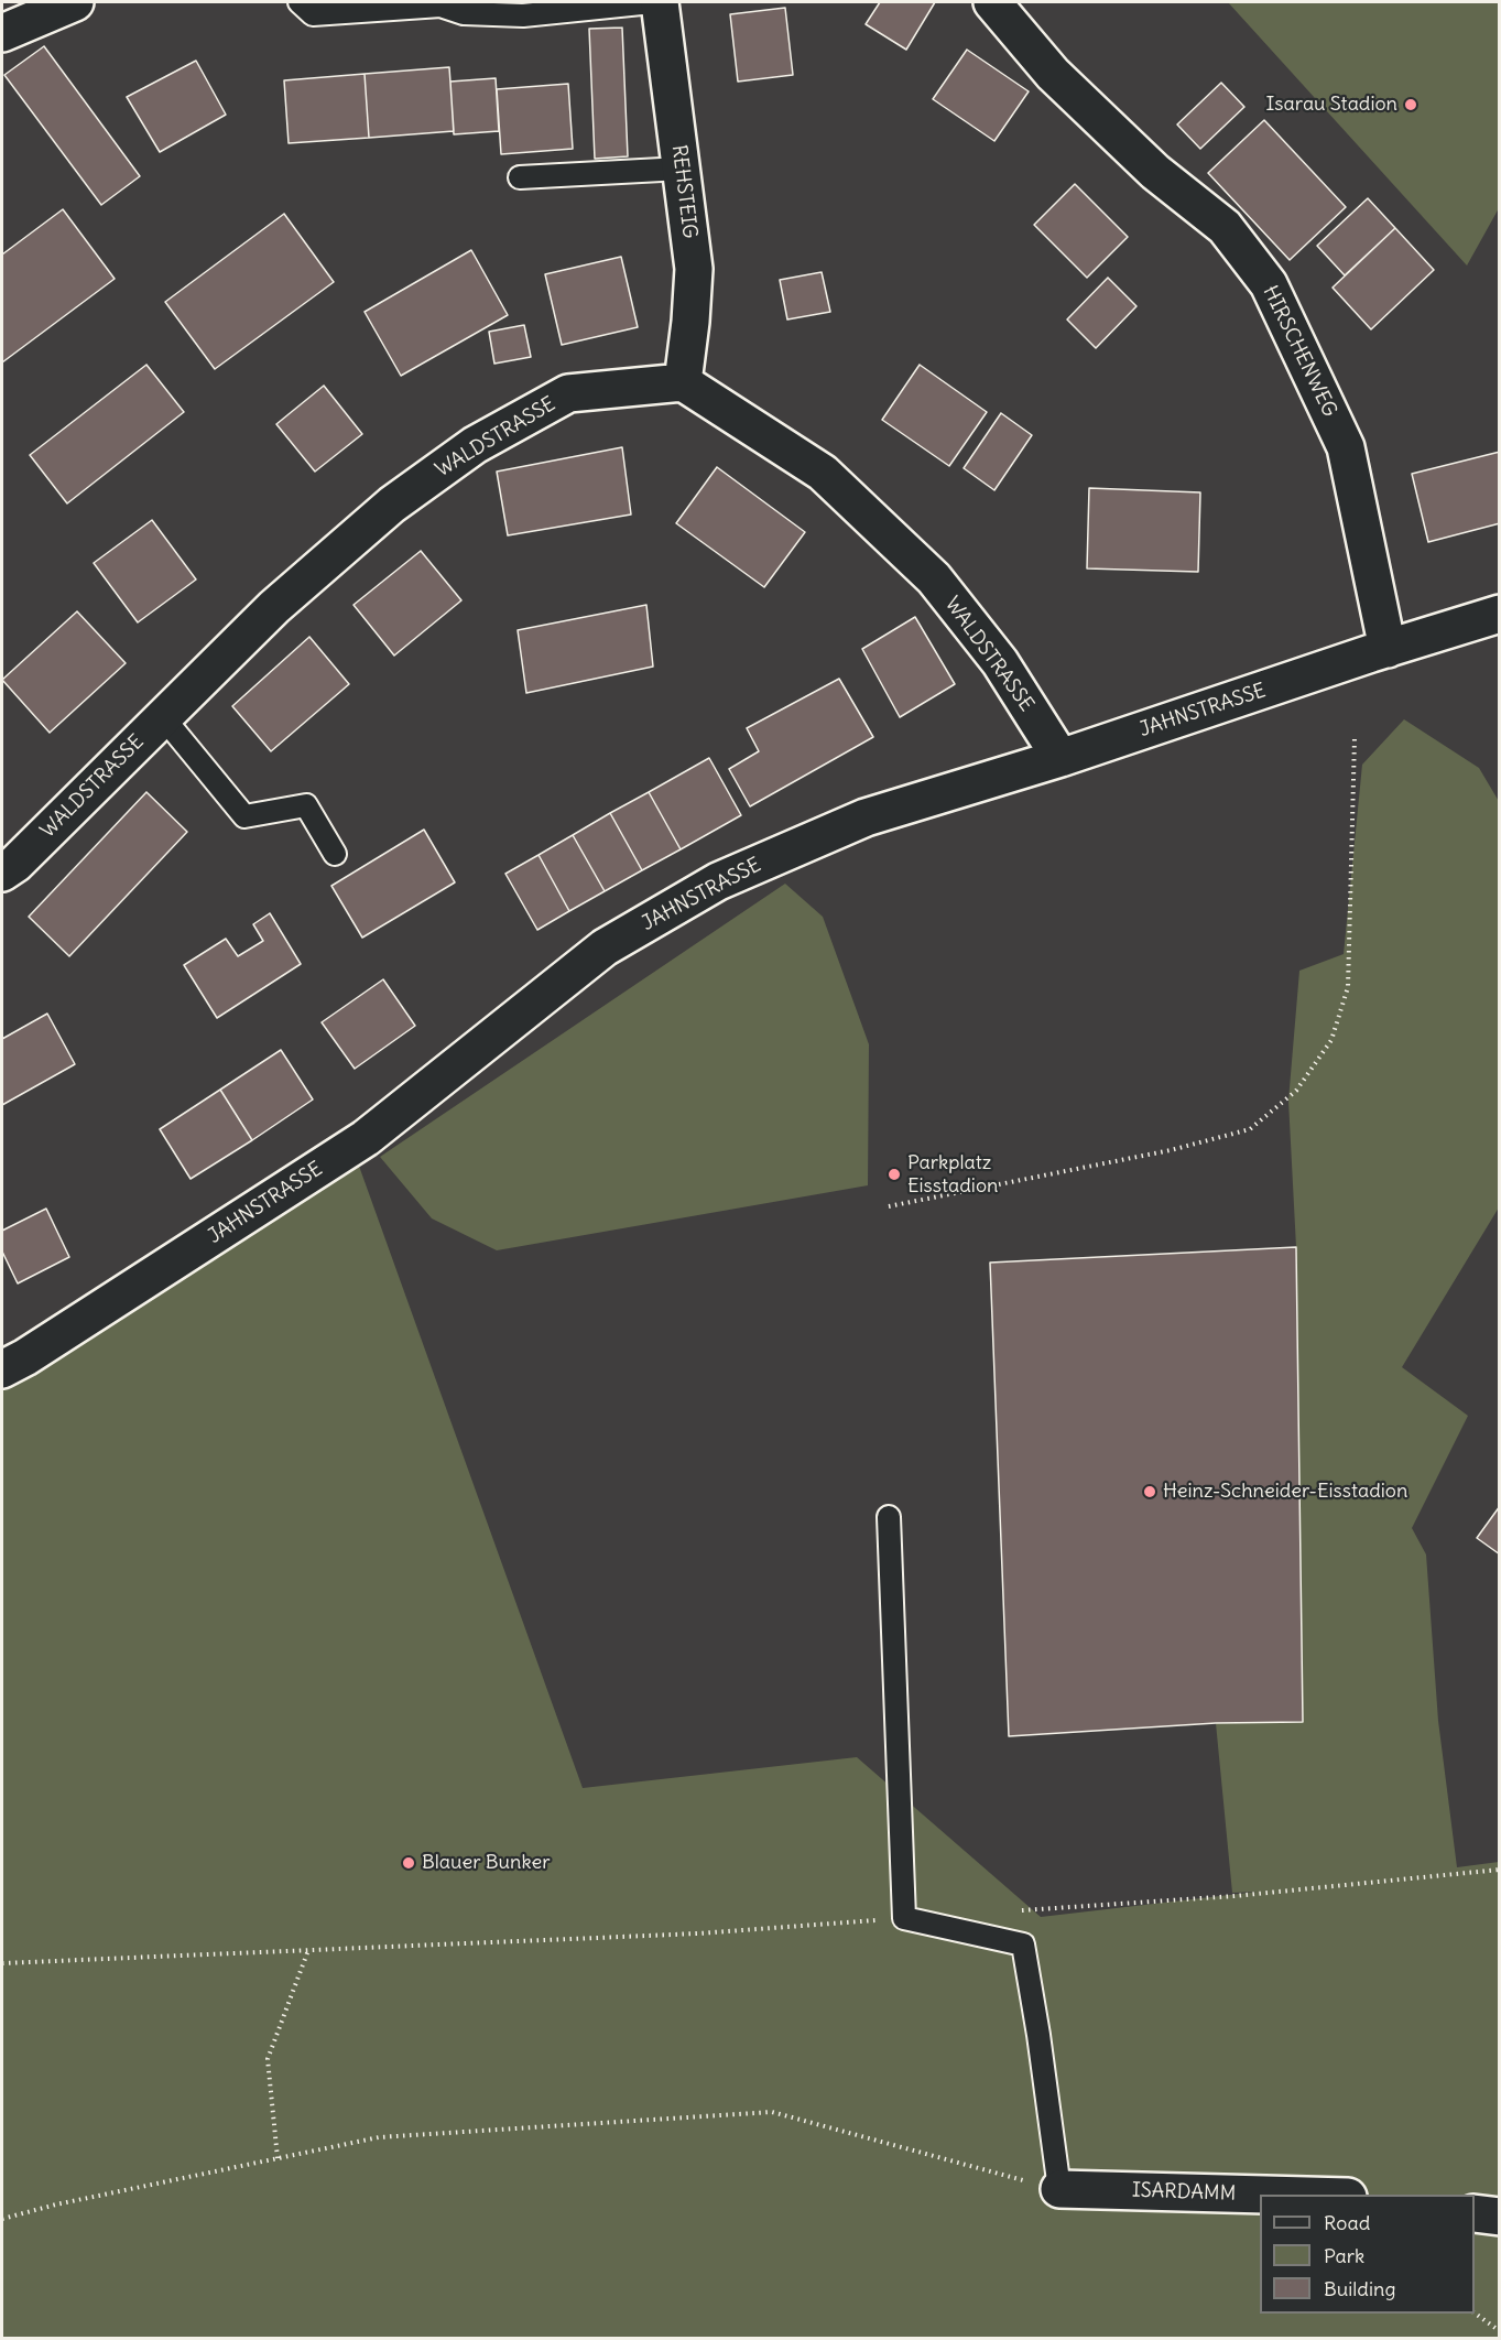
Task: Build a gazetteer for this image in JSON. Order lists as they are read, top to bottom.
{
  "streets": {
    "street": [
      "REHSTEIG",
      "HIRSCHENWEG",
      "WALDSTRASSE",
      "JAHNSTRASSE",
      "ISARDAMM"
    ]
  },
  "crossings": [
    ["REHSTEIG", "WALDSTRASSE"],
    ["HIRSCHENWEG", "JAHNSTRASSE"],
    ["WALDSTRASSE", "JAHNSTRASSE"]
  ],
  "places": [
    "Isarau Stadion",
    "Parkplatz Eisstadion",
    "Heinz-Schneider-Eisstadion",
    "Blauer Bunker"
  ],
  "legend": ["Road", "Park", "Building"]
}
